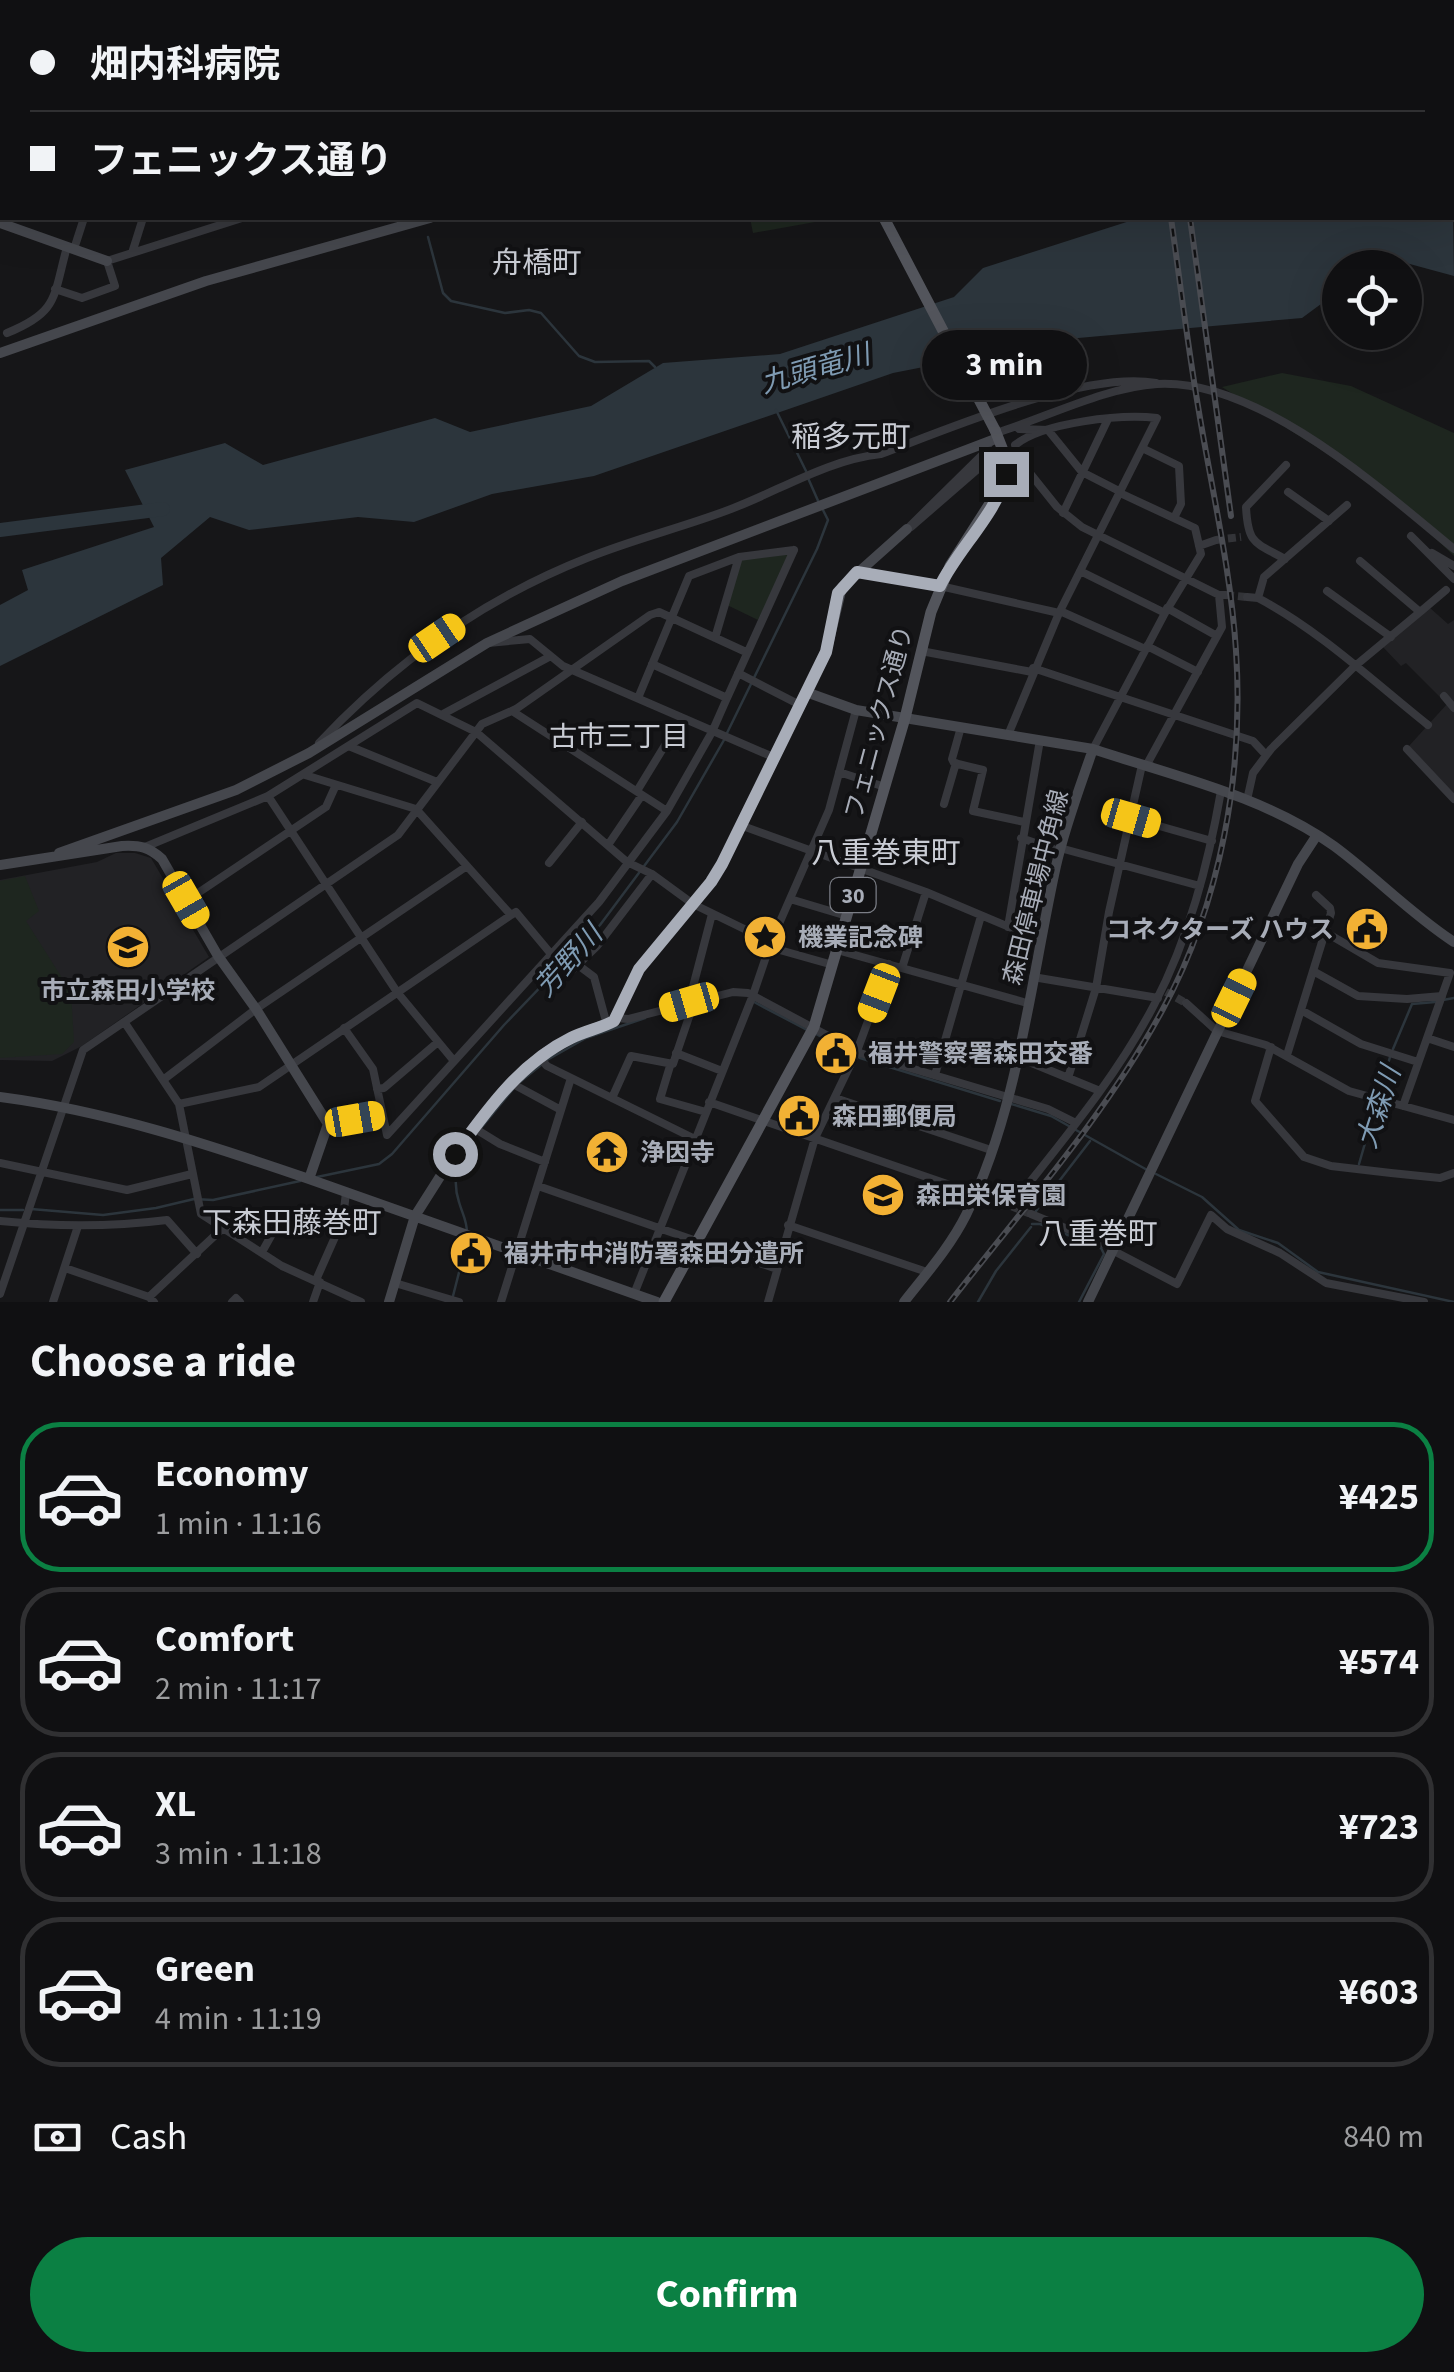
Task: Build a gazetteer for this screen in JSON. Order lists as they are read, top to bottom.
{
  "streets": {
    "main road": ["フェニックス通り", "30"],
    "street": ["森田停車場中角線"]
  },
  "districts": [
    "舟橋町",
    "稲多元町",
    "古市三丁目",
    "八重巻東町",
    "下森田藤巻町",
    "八重巻町"
  ],
  "water": ["九頭竜川", "芳野川", "大森川"],
  "places": {
    "public building": [
      "コネクターズ ハウス",
      "福井警察署森田交番",
      "森田郵便局",
      "福井市中消防署森田分遣所"
    ],
    "place": ["機業記念碑"],
    "school or university": ["市立森田小学校", "森田栄保育園"],
    "temple": ["浄因寺"]
  },
  "page": {
    "banner": ["畑内科病院", "フェニックス通り"],
    "bubble": "3 min",
    "heading": "Choose a ride",
    "list": [
      {
        "name": "Economy",
        "note": "1 min · 11:16",
        "value": "¥425"
      },
      {
        "name": "Comfort",
        "note": "2 min · 11:17",
        "value": "¥574"
      },
      {
        "name": "XL",
        "note": "3 min · 11:18",
        "value": "¥723"
      },
      {
        "name": "Green",
        "note": "4 min · 11:19",
        "value": "¥603"
      }
    ],
    "pay": ["Cash", "840 m"],
    "buttons": "Confirm"
  }
}
